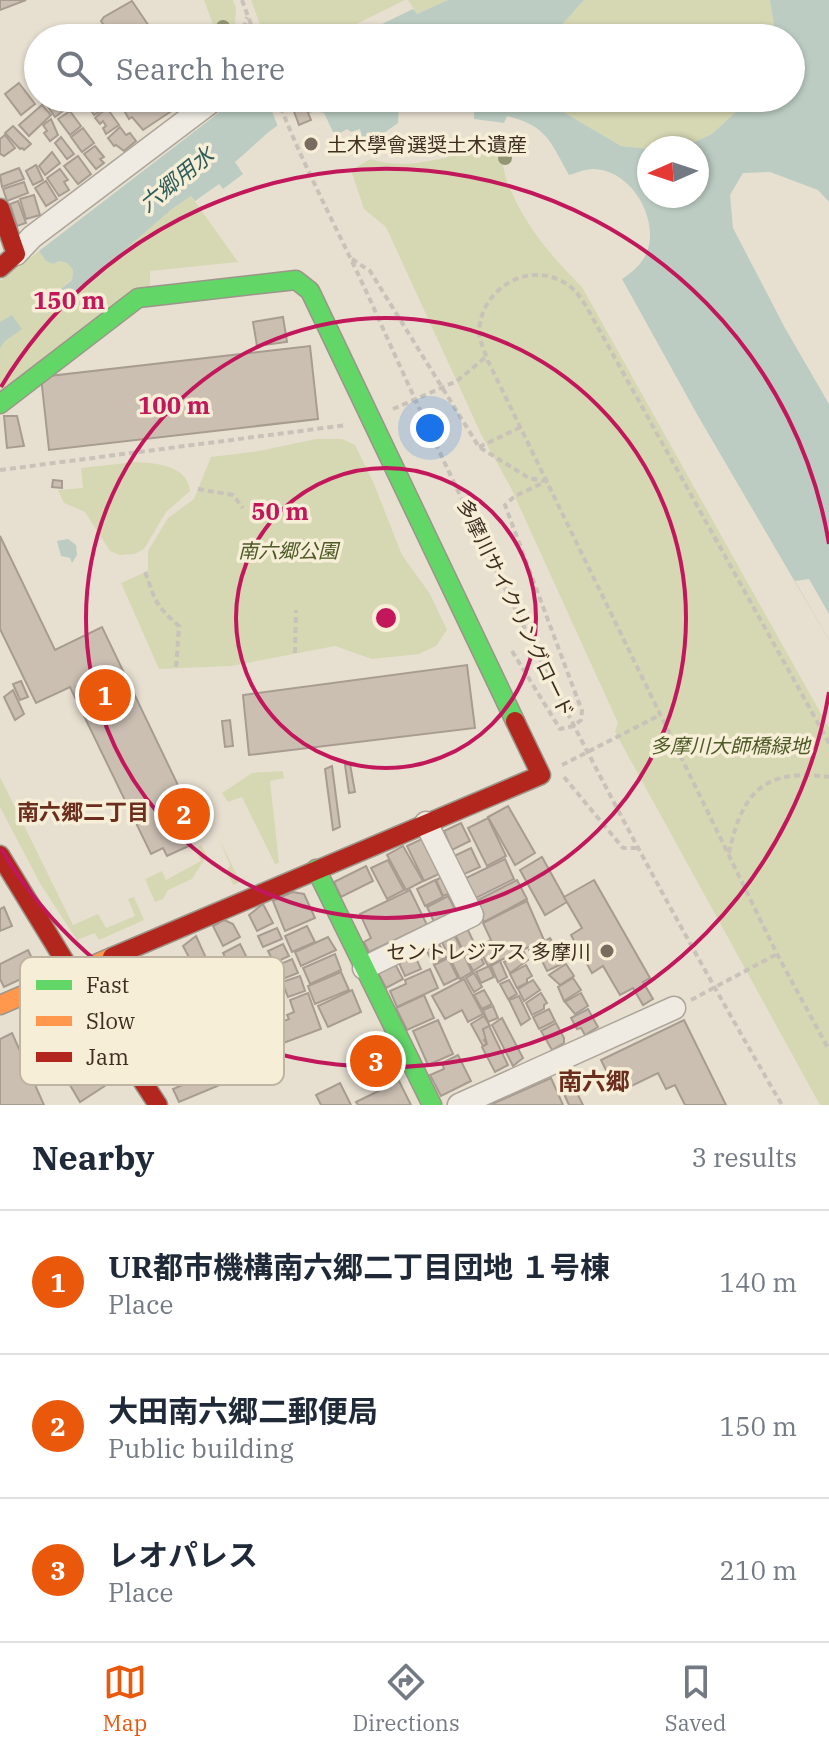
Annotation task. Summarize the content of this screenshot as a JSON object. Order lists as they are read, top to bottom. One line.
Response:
{"streets":{"path":["多摩川サイクリングロード"]},"districts":["南六郷二丁目","南六郷"],"water":["六郷用水"],"parks":["南六郷公園","多摩川大師橋緑地"],"places":["土木學會選奨土木遺産","セントレジアス 多摩川"],"legend":["Fast","Slow","Jam"],"north":"left","page":{"search":"Search here","pins":["1","2","3"],"heading":["Nearby","3 results"],"list":[{"mark":"1","name":"UR都市機構南六郷二丁目団地 １号棟","note":"Place","value":"140 m"},{"mark":"2","name":"大田南六郷二郵便局","note":"Public building","value":"150 m"},{"mark":"3","name":"レオパレス","note":"Place","value":"210 m"}],"nav":["Map","Directions","Saved"]},"rings":["150 m","100 m","50 m"]}
